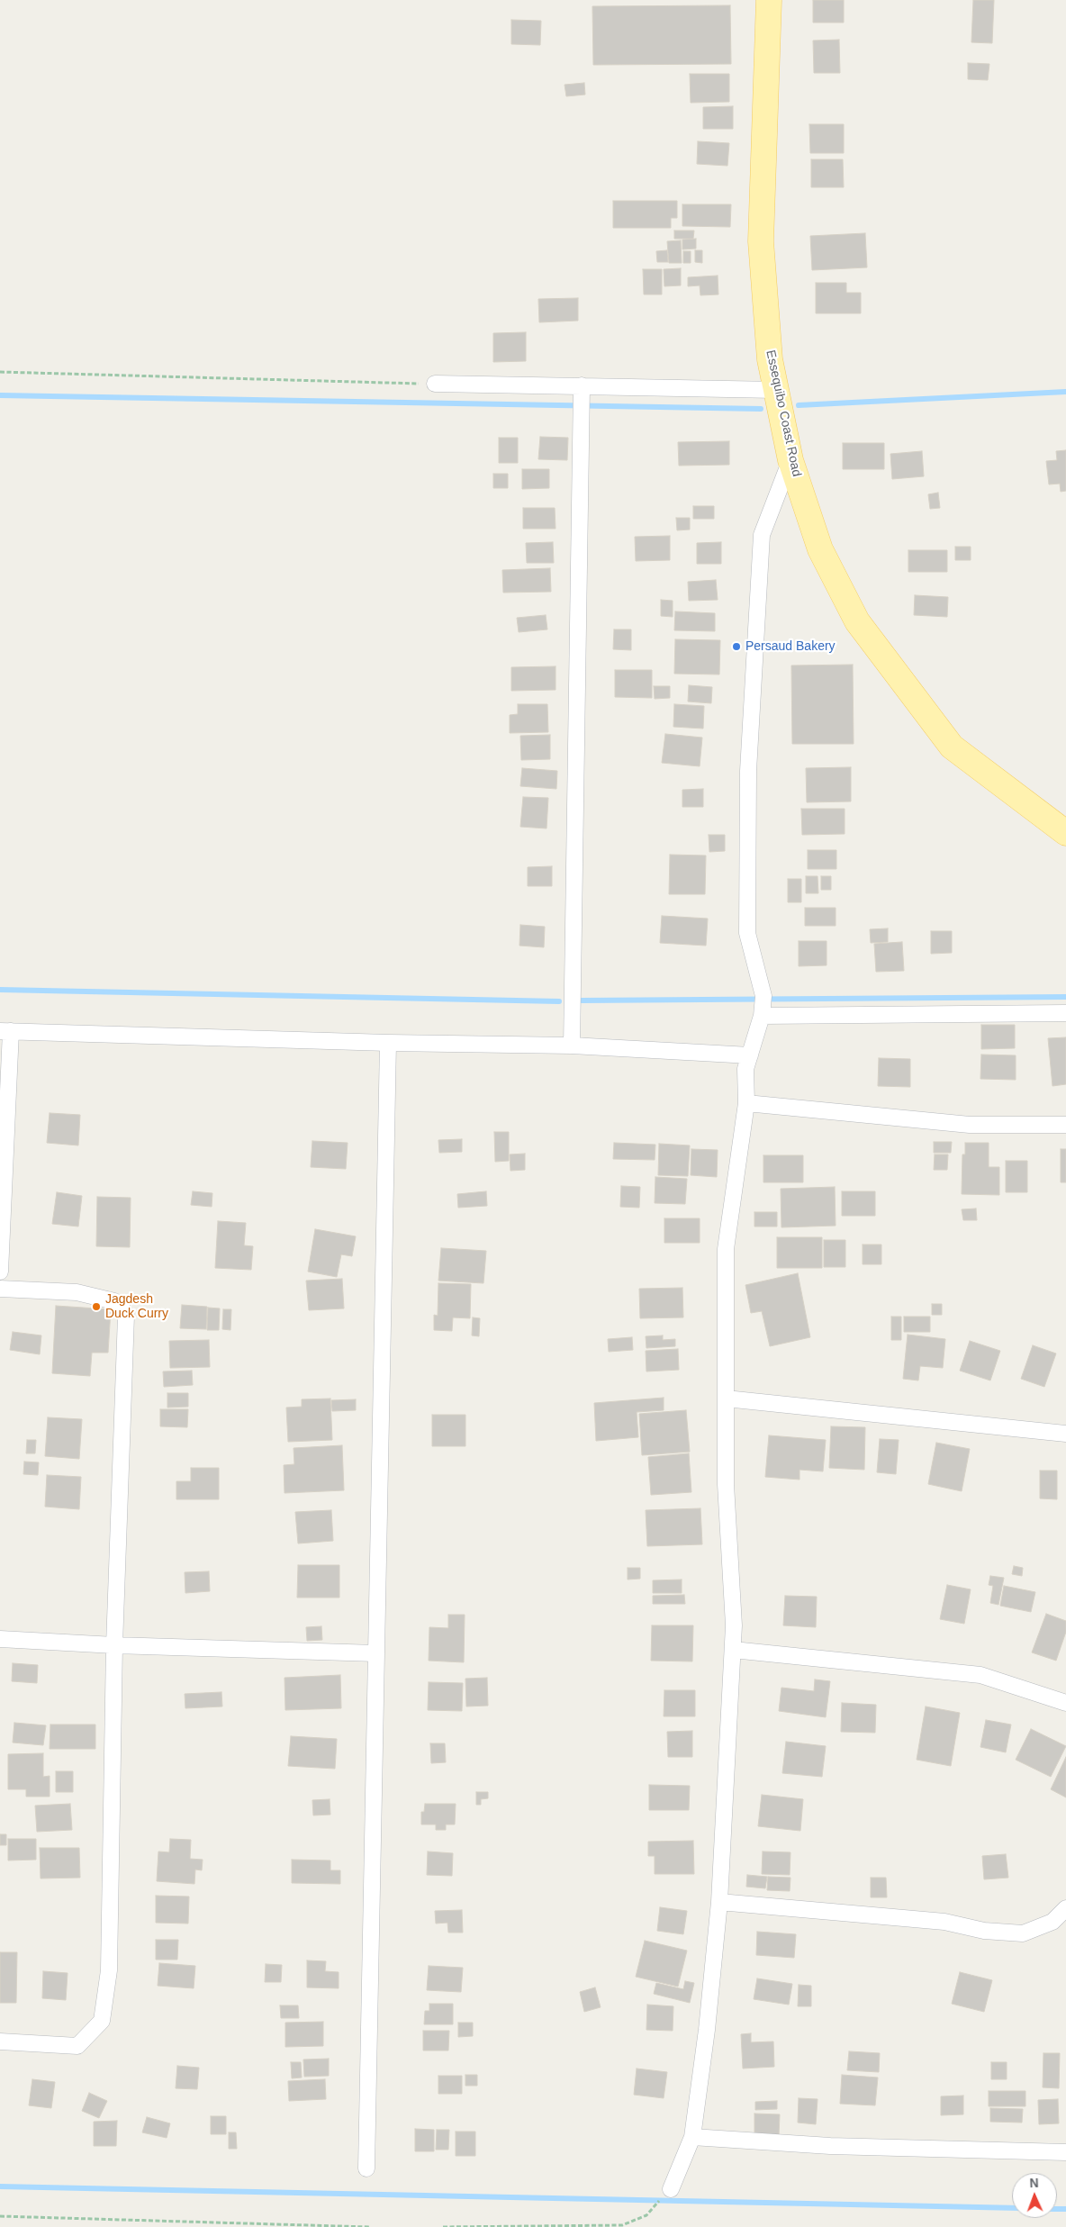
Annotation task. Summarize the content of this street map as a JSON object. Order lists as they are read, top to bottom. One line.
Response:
{"streets":{"main road":["Essequibo Coast Road"]},"places":["Persaud Bakery","Jagdesh Duck Curry"],"north":"top"}
